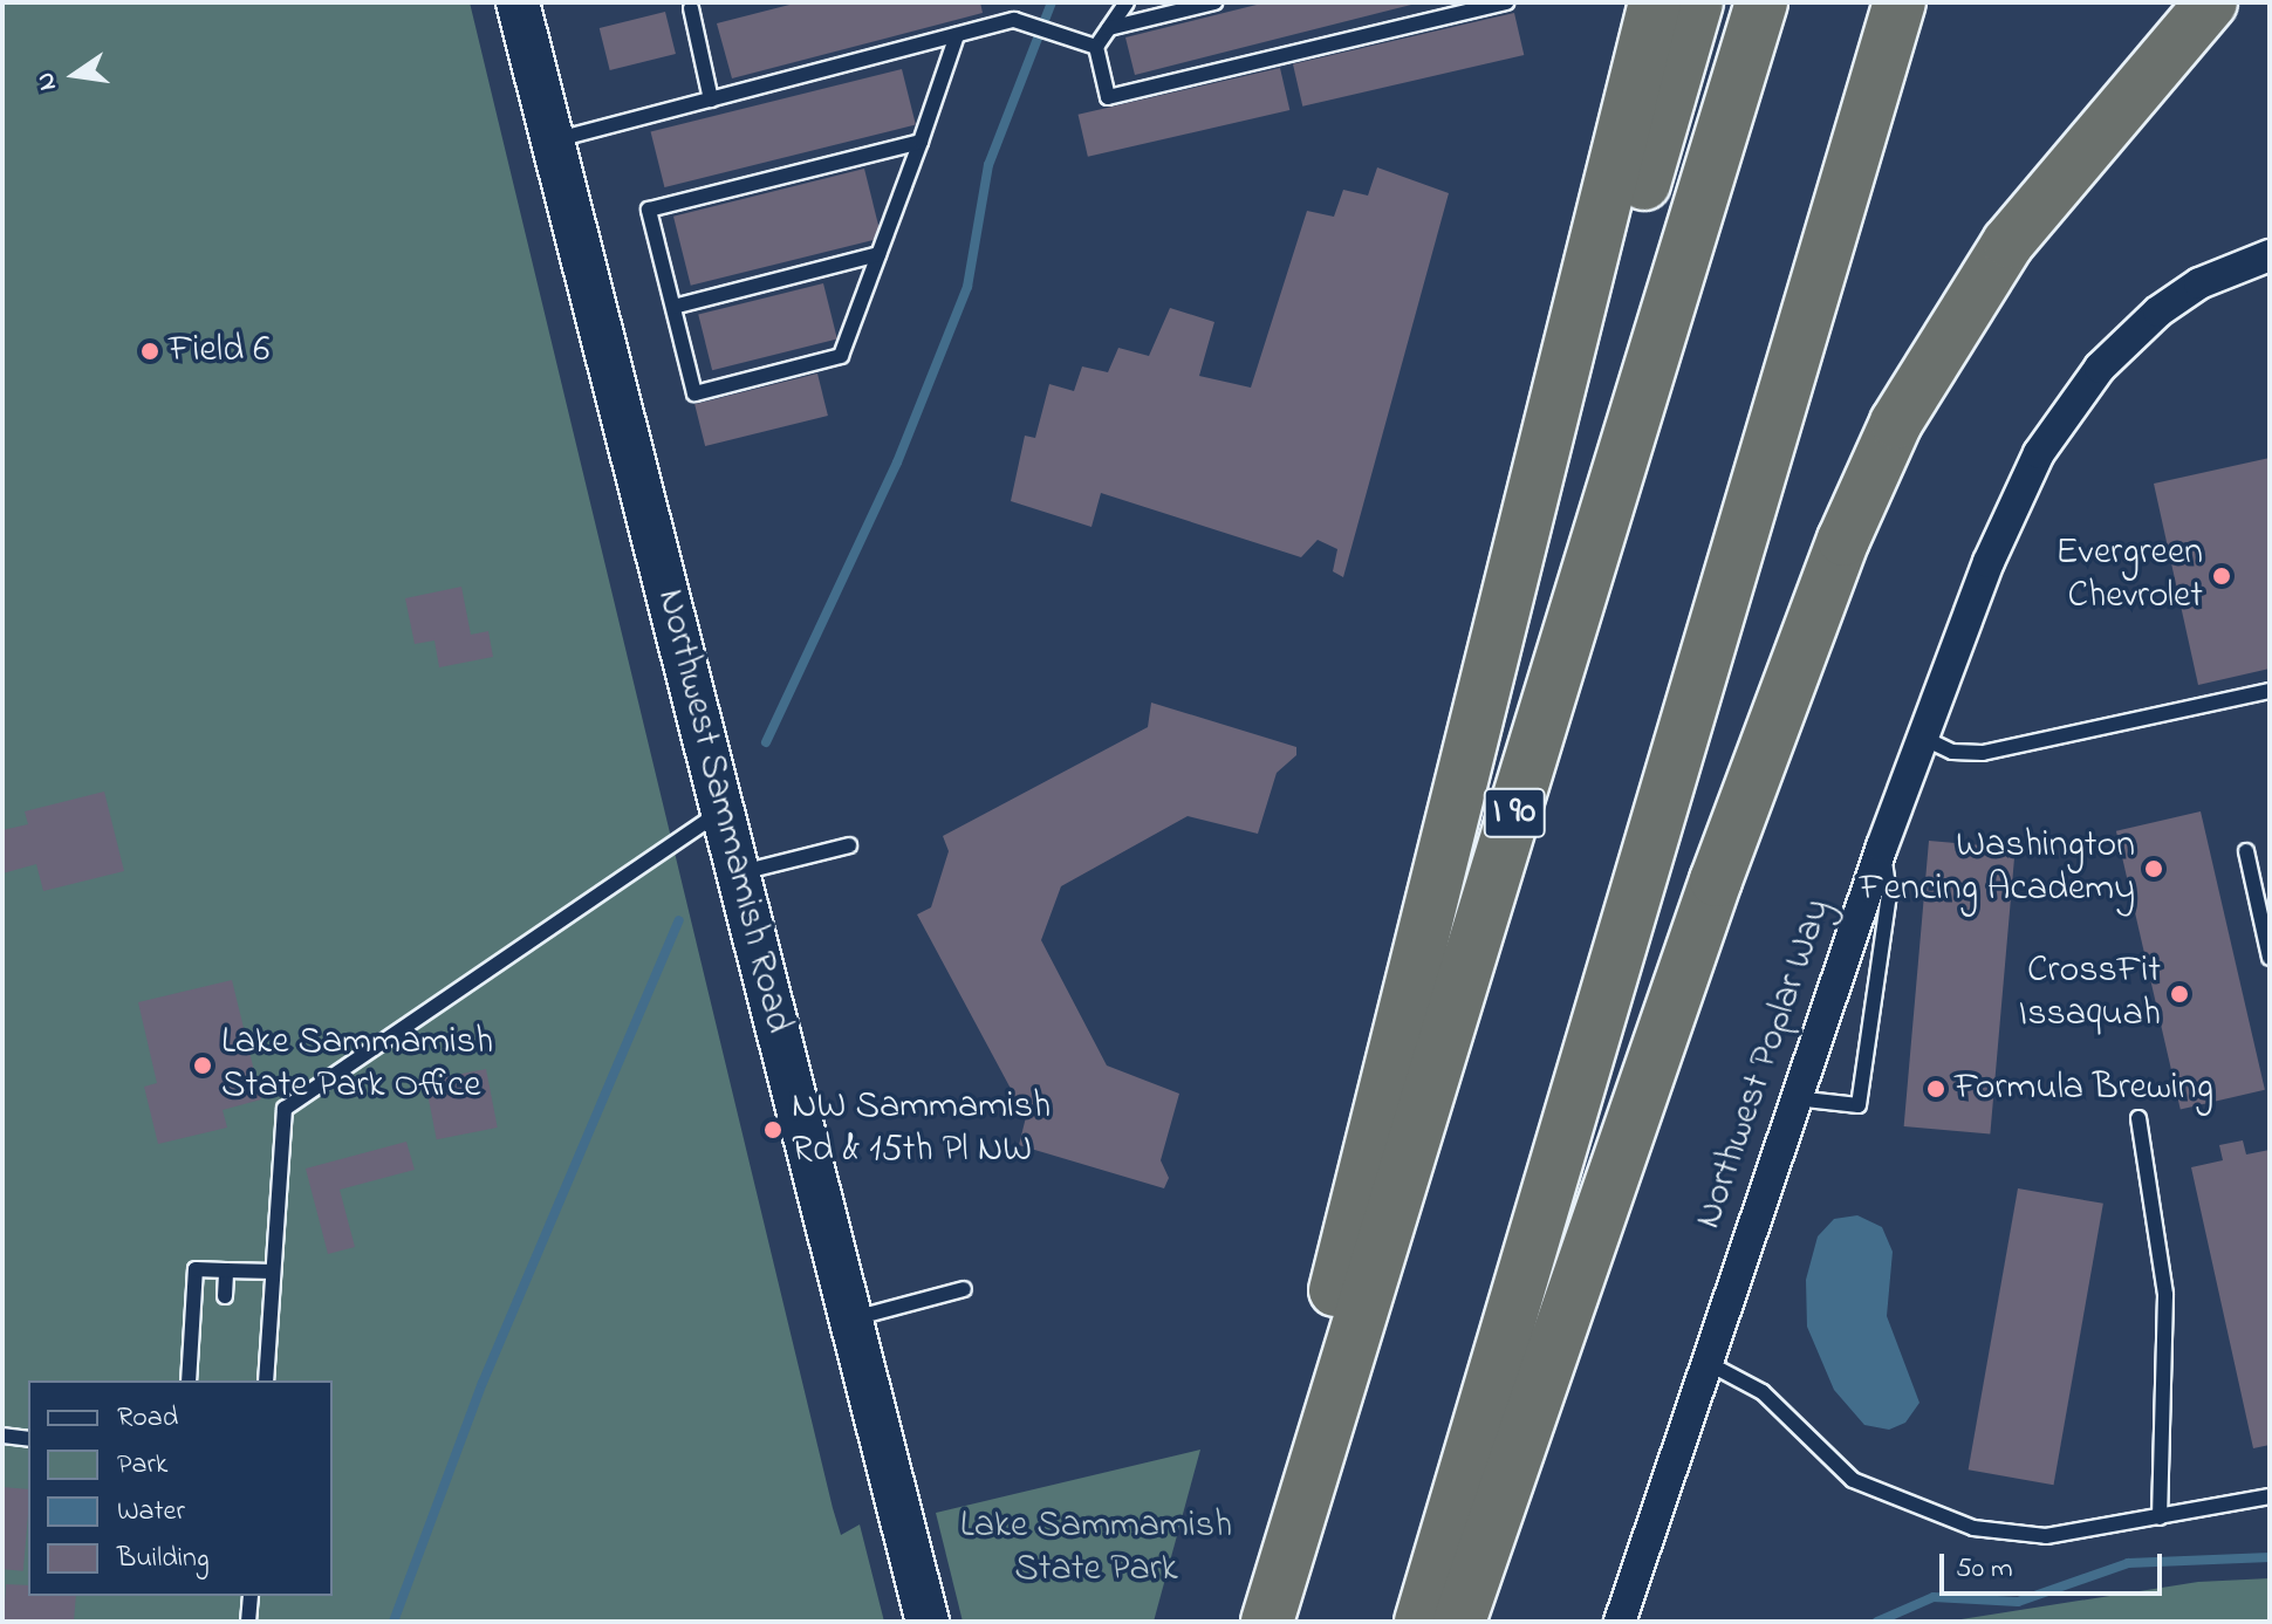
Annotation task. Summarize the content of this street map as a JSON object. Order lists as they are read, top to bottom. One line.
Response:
{"streets":{"highway":["I 90"],"street":["Northwest Sammamish Road","Northwest Poplar Way"]},"parks":["Lake Sammamish State Park"],"places":["Field 6","Evergreen Chevrolet","Washington Fencing Academy","CrossFit Issaquah","Lake Sammamish State Park Office","Formula Brewing","NW Sammamish Rd & 15th Pl NW"],"legend":["Road","Park","Water","Building"],"scale_bar":"50 m","north":"left"}
